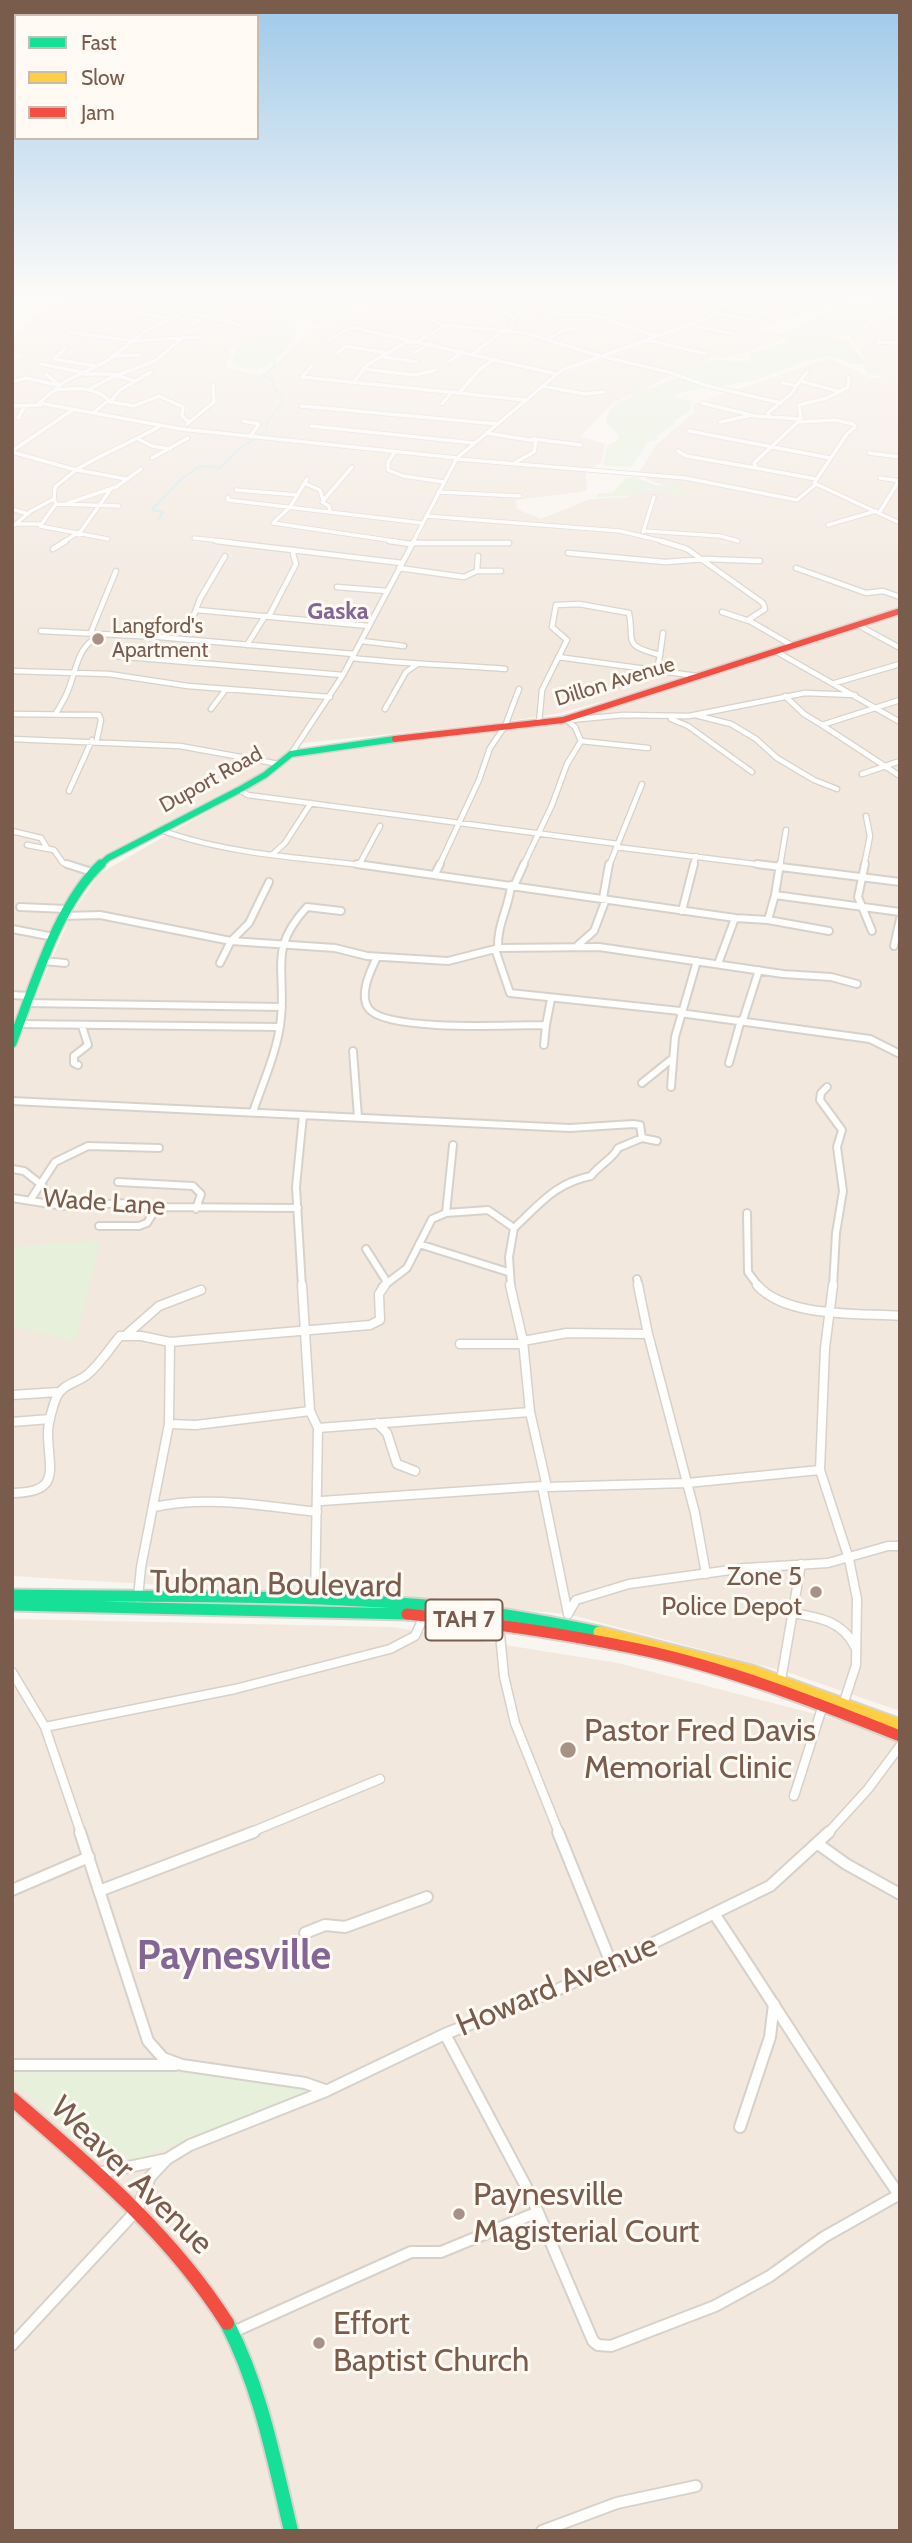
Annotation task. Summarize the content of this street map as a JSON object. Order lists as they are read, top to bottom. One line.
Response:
{"streets":{"main road":["Dillon Avenue","Duport Road","Tubman Boulevard","TAH 7","Weaver Avenue"],"street":["Wade Lane","Howard Avenue"]},"crossings":[["Dillon Avenue","Duport Road"],["Howard Avenue","Weaver Avenue"]],"districts":["Gaska","Paynesville"],"places":["Langford's Apartment","Zone 5 Police Depot","Pastor Fred Davis Memorial Clinic","Paynesville Magisterial Court","Effort Baptist Church"],"legend":["Fast","Slow","Jam"]}
